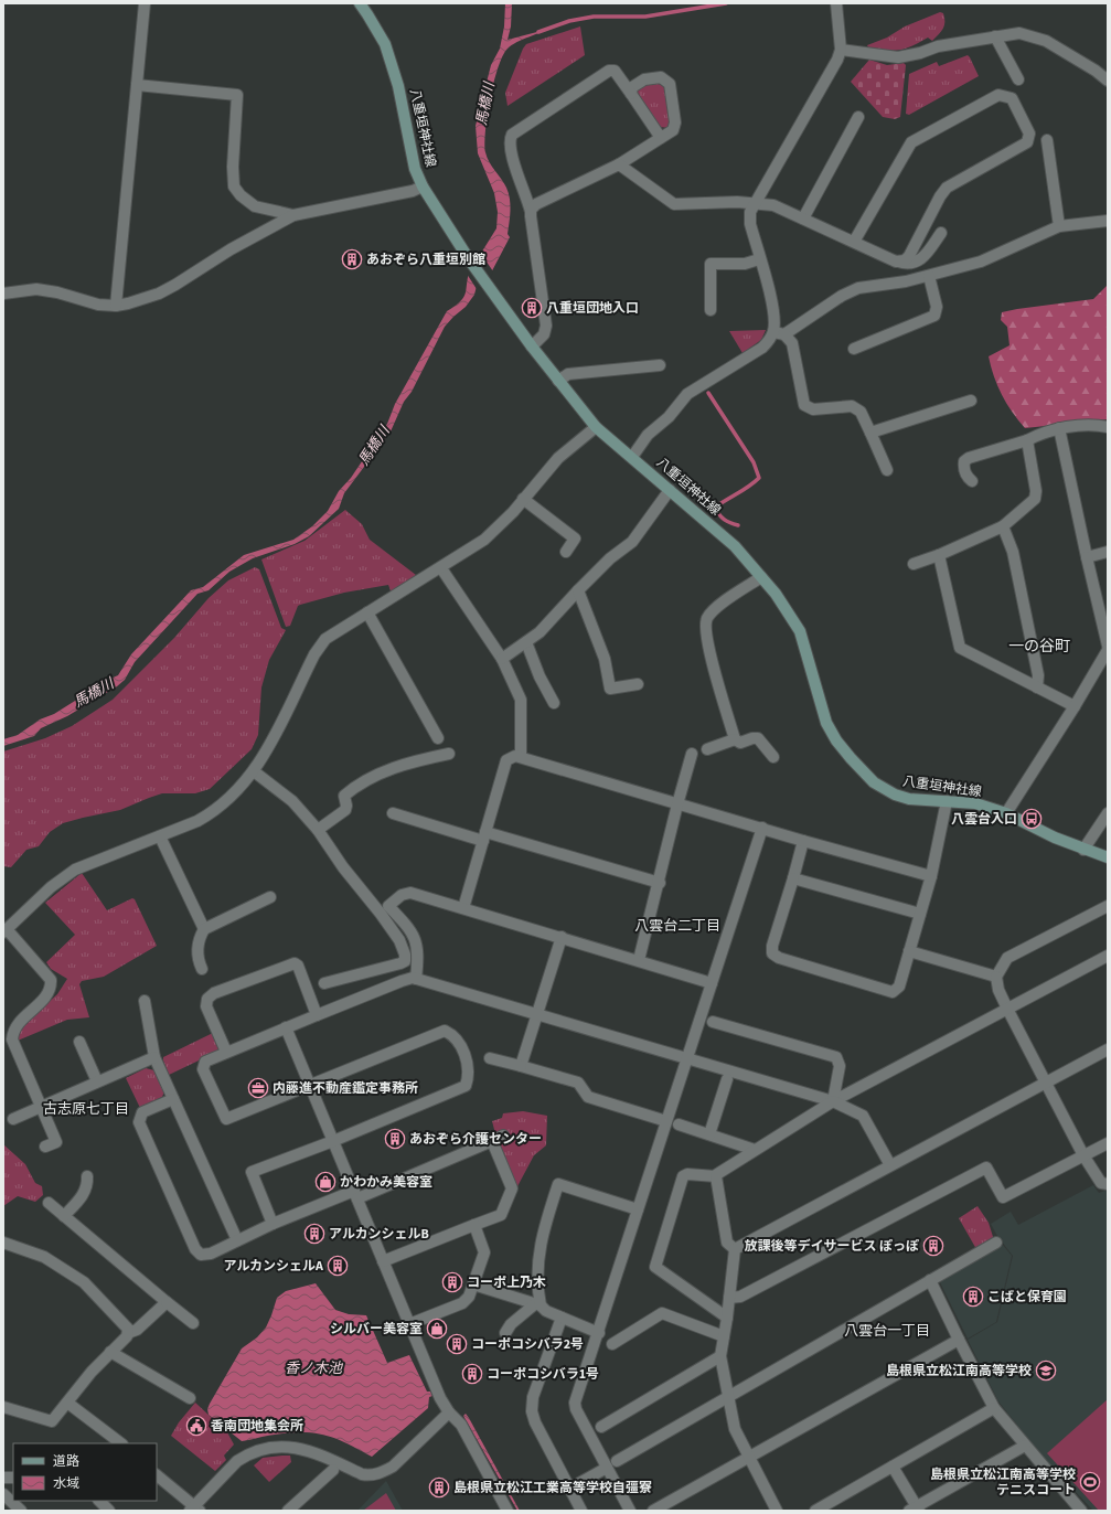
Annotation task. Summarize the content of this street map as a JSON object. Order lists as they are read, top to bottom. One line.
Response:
{"streets":{"main road":["八重垣神社線"]},"districts":["一の谷町","八雲台二丁目","古志原七丁目","八雲台一丁目"],"water":["馬橋川","香ノ木池"],"places":{"building":["あおぞら八重垣別館","八重垣団地入口","あおぞら介護センター","アルカンシェルB","放課後等デイサービス ぽっぽ","アルカンシェルA","コーポ上乃木","こばと保育園","コーポコシバラ2号","コーポコシバラ1号","島根県立松江工業高等学校自彊寮"],"bus stop":["八雲台入口"],"office":["内藤進不動産鑑定事務所"],"shop":["かわかみ美容室","シルバー美容室"],"school or university":["島根県立松江南高等学校"],"public building":["香南団地集会所"],"sports":["島根県立松江南高等学校 テニスコート"]},"legend":["道路","水域"]}
